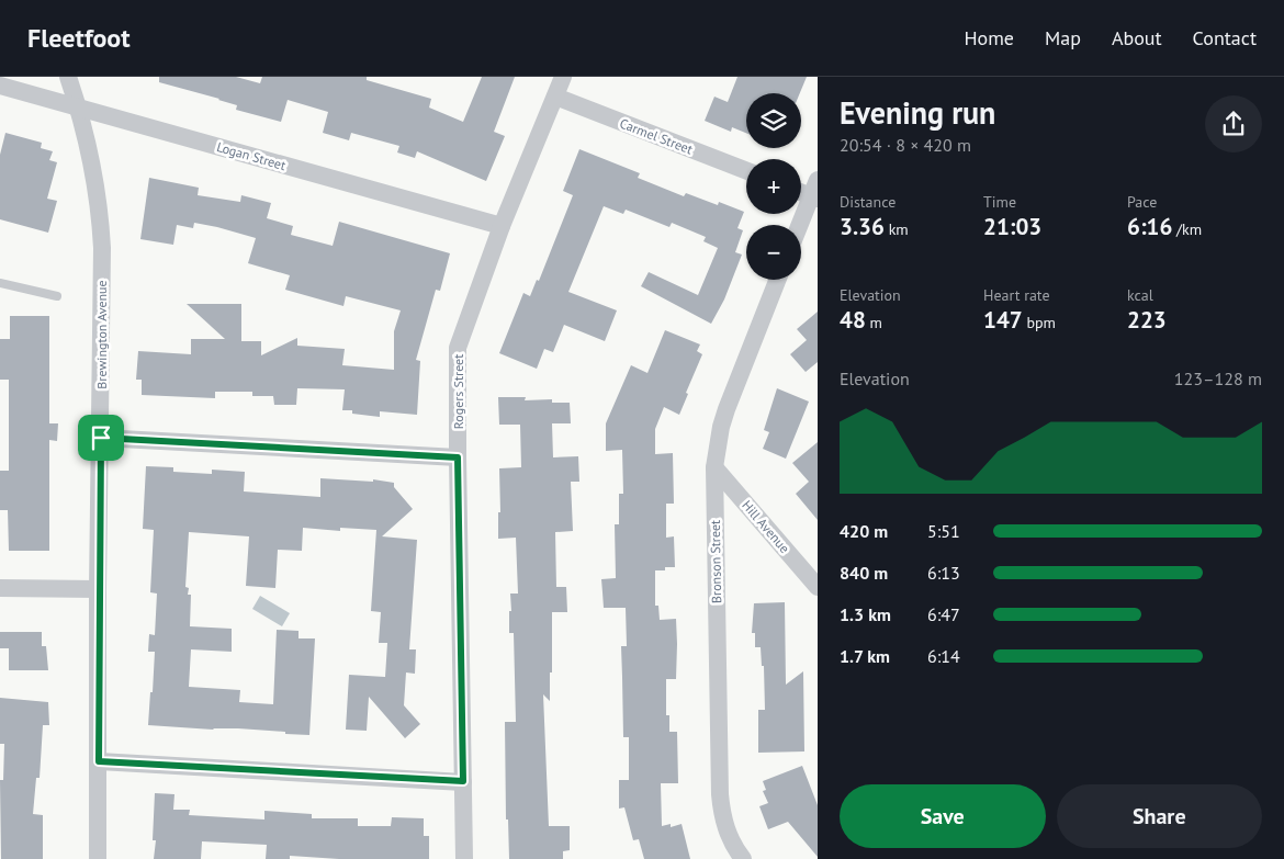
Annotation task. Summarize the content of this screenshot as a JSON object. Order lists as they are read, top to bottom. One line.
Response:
{"streets":{"street":["Carmel Street","Logan Street","Brewington Avenue","Rogers Street","Hill Avenue","Bronson Street"]},"crossings":[["Carmel Street","Rogers Street"],["Logan Street","Brewington Avenue"],["Logan Street","Rogers Street"],["Hill Avenue","Bronson Street"]],"page":{"header":"Fleetfoot","nav":["Home","Map","About","Contact"],"heading":["Evening run","20:54 · 8 × 420 m"],"map_buttons":["+","−"],"stats":[["Distance","3.36 km"],["Time","21:03"],["Pace","6:16 /km"],["Elevation","48 m"],["Heart rate","147 bpm"],["kcal","223"]],"chart":["Elevation","123–128 m"],"list":[{"name":"420 m","note":"5:51"},{"name":"840 m","note":"6:13"},{"name":"1.3 km","note":"6:47"},{"name":"1.7 km","note":"6:14"}],"buttons":["Save","Share"]}}
